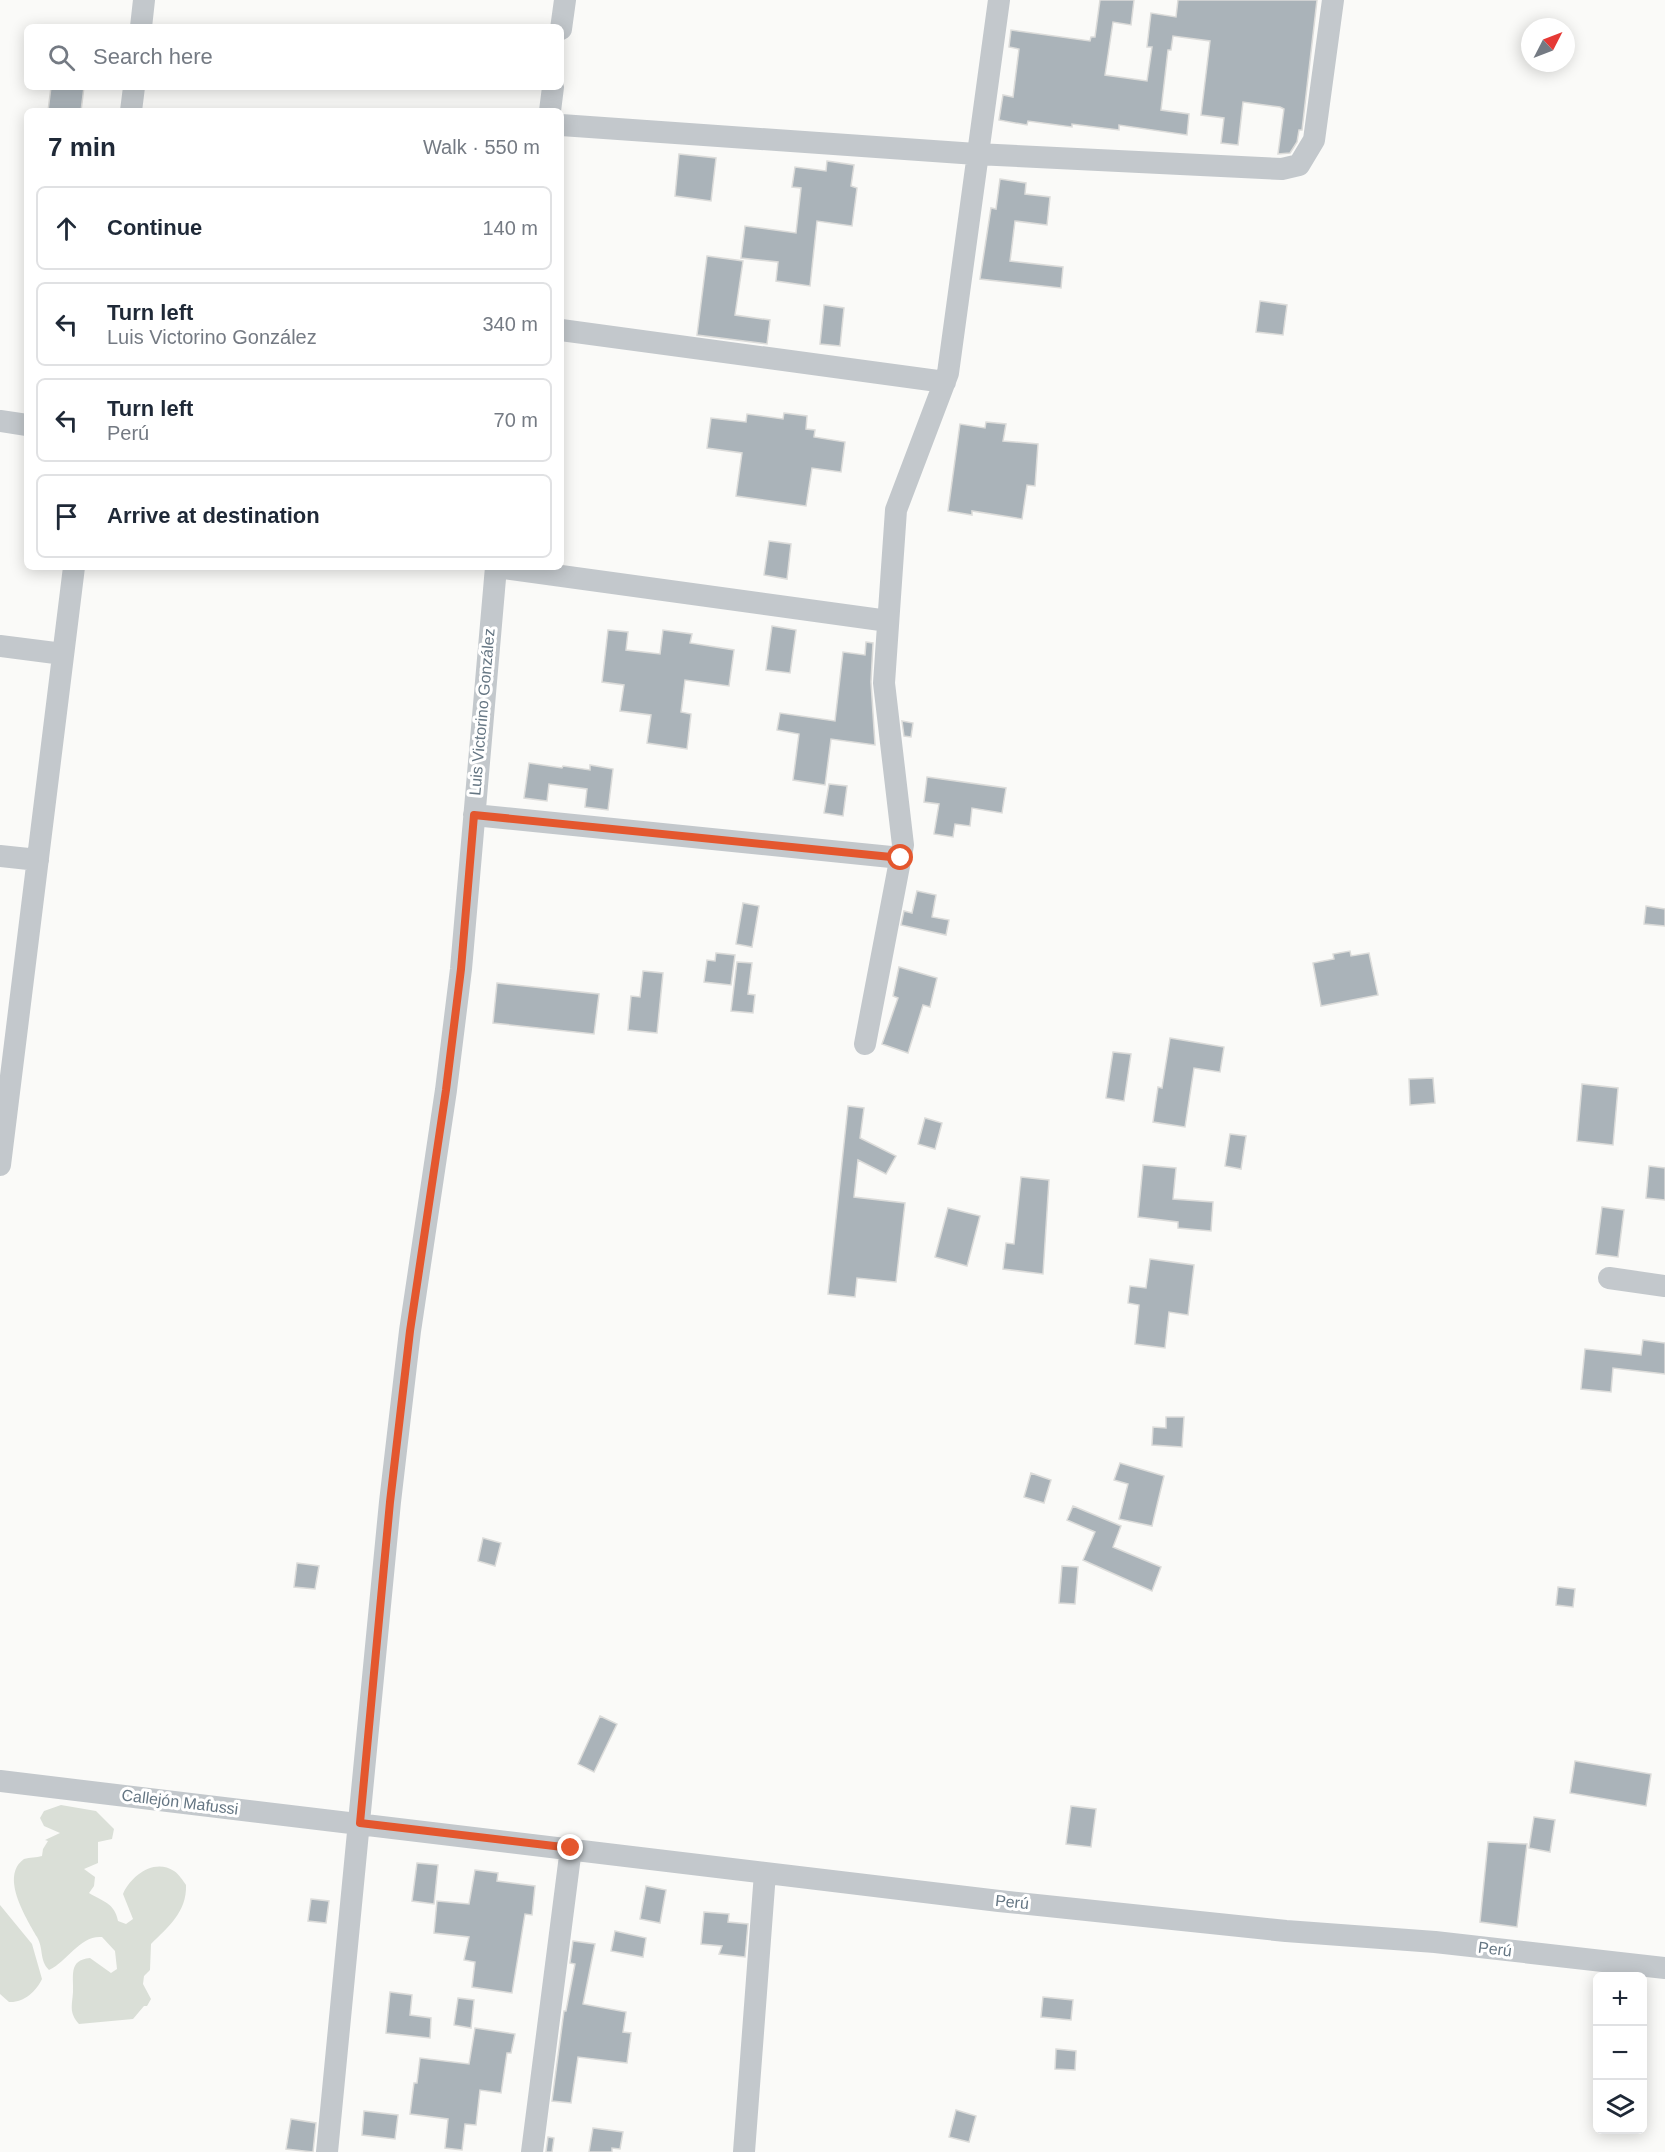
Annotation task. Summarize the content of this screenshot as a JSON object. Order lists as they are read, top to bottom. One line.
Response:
{"streets":{"street":["Luis Victorino González","Callejón Mafussi","Perú"]},"crossings":[["Luis Victorino González","Callejón Mafussi"],["Luis Victorino González","Perú"],["Callejón Mafussi","Perú"]],"north":"top right","page":{"search":"Search here","heading":["7 min","Walk · 550 m"],"list":[["Continue","140 m"],["Turn left","Luis Victorino González","340 m"],["Turn left","Perú","70 m"],"Arrive at destination"],"map_buttons":["+","−"]}}
